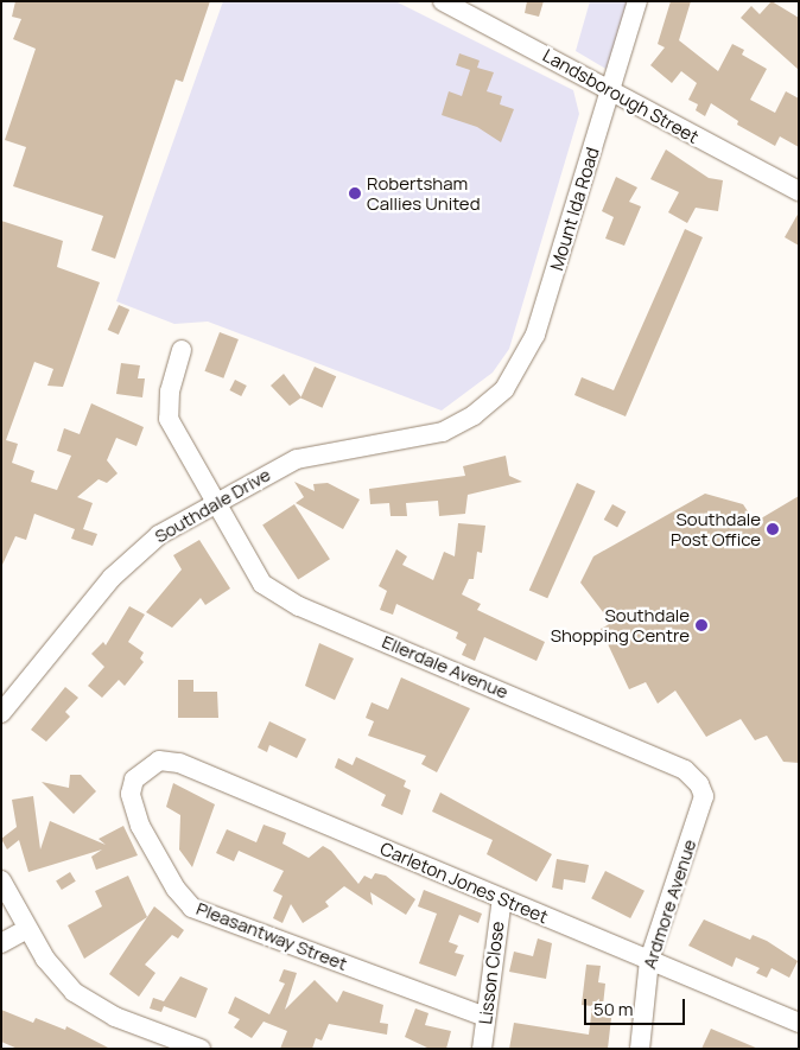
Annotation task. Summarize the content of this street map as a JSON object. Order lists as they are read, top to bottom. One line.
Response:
{"streets":{"street":["Landsborough Street","Mount Ida Road","Southdale Drive","Ellerdale Avenue","Carleton Jones Street","Ardmore Avenue","Pleasantway Street","Lisson Close"]},"crossings":[["Landsborough Street","Mount Ida Road"],["Mount Ida Road","Southdale Drive"],["Southdale Drive","Ellerdale Avenue"],["Ellerdale Avenue","Ardmore Avenue"],["Carleton Jones Street","Ardmore Avenue"],["Carleton Jones Street","Pleasantway Street"],["Carleton Jones Street","Lisson Close"],["Pleasantway Street","Lisson Close"]],"places":["Robertsham Callies United","Southdale Post Office","Southdale Shopping Centre"],"scale_bar":"50 m"}
